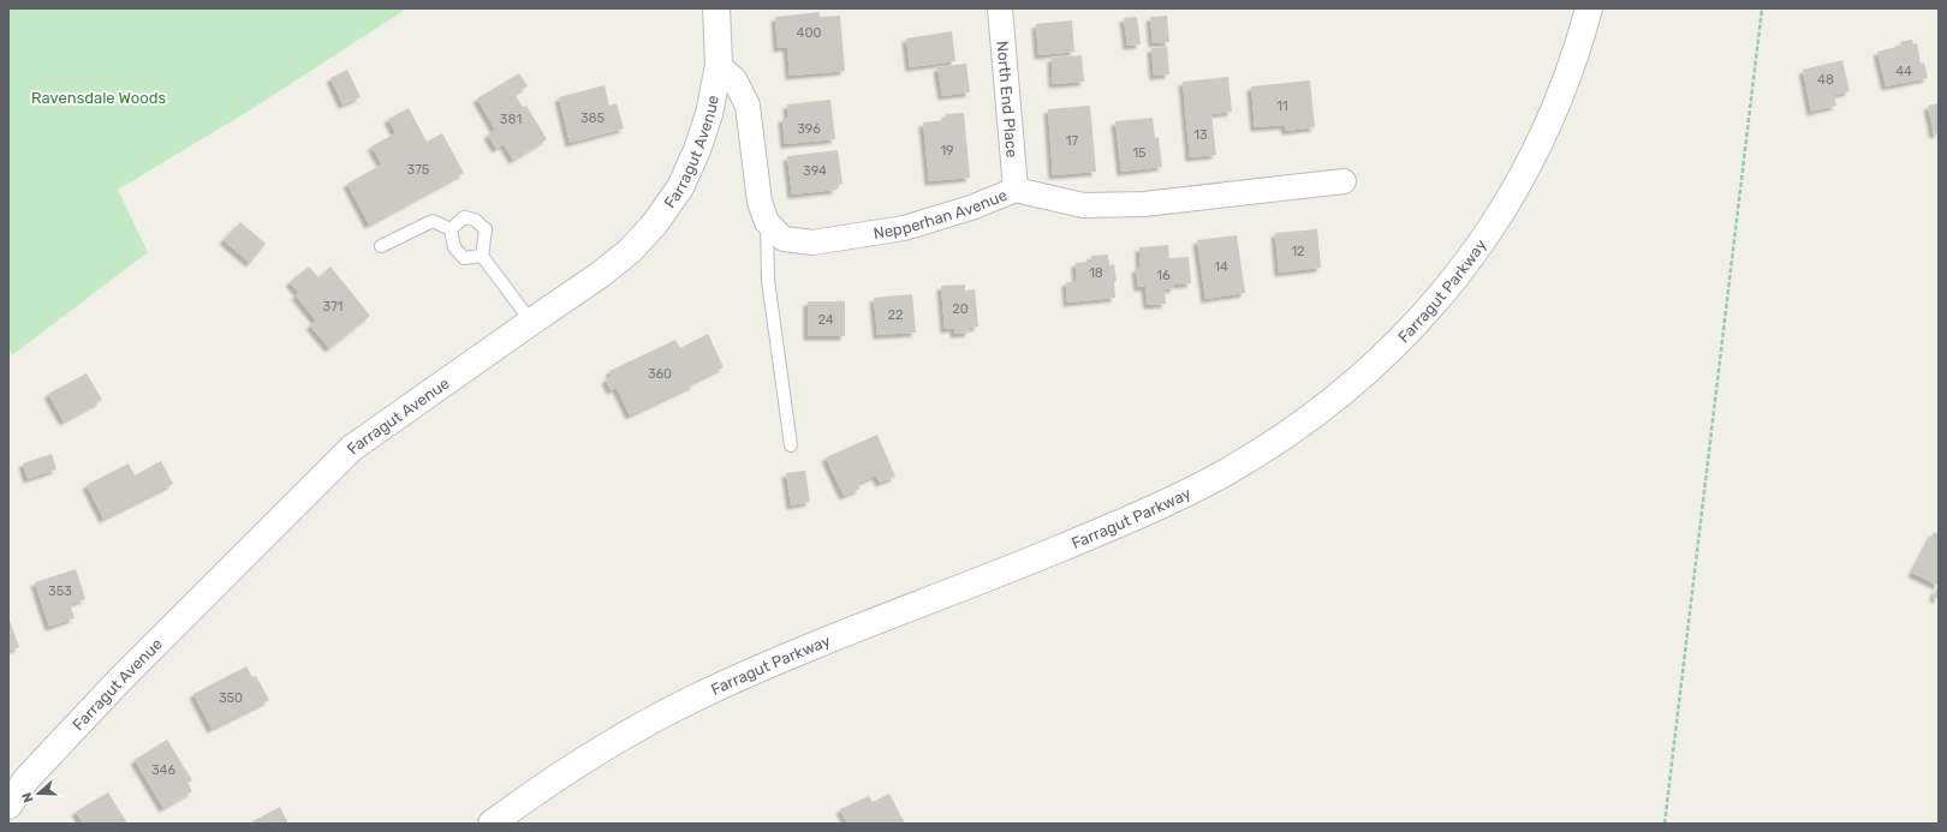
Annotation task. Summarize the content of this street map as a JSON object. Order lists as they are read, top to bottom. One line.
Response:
{"streets":{"main road":["Farragut Avenue","Farragut Parkway"],"street":["North End Place","Nepperhan Avenue"]},"crossings":[["North End Place","Nepperhan Avenue"],["Farragut Avenue","Nepperhan Avenue"]],"parks":["Ravensdale Woods"],"house_numbers":["400","44","48","11","385","381","396","13","17","19","15","375","394","12","14","18","16","371","20","22","24","360","353","350","346"],"north":"left"}
